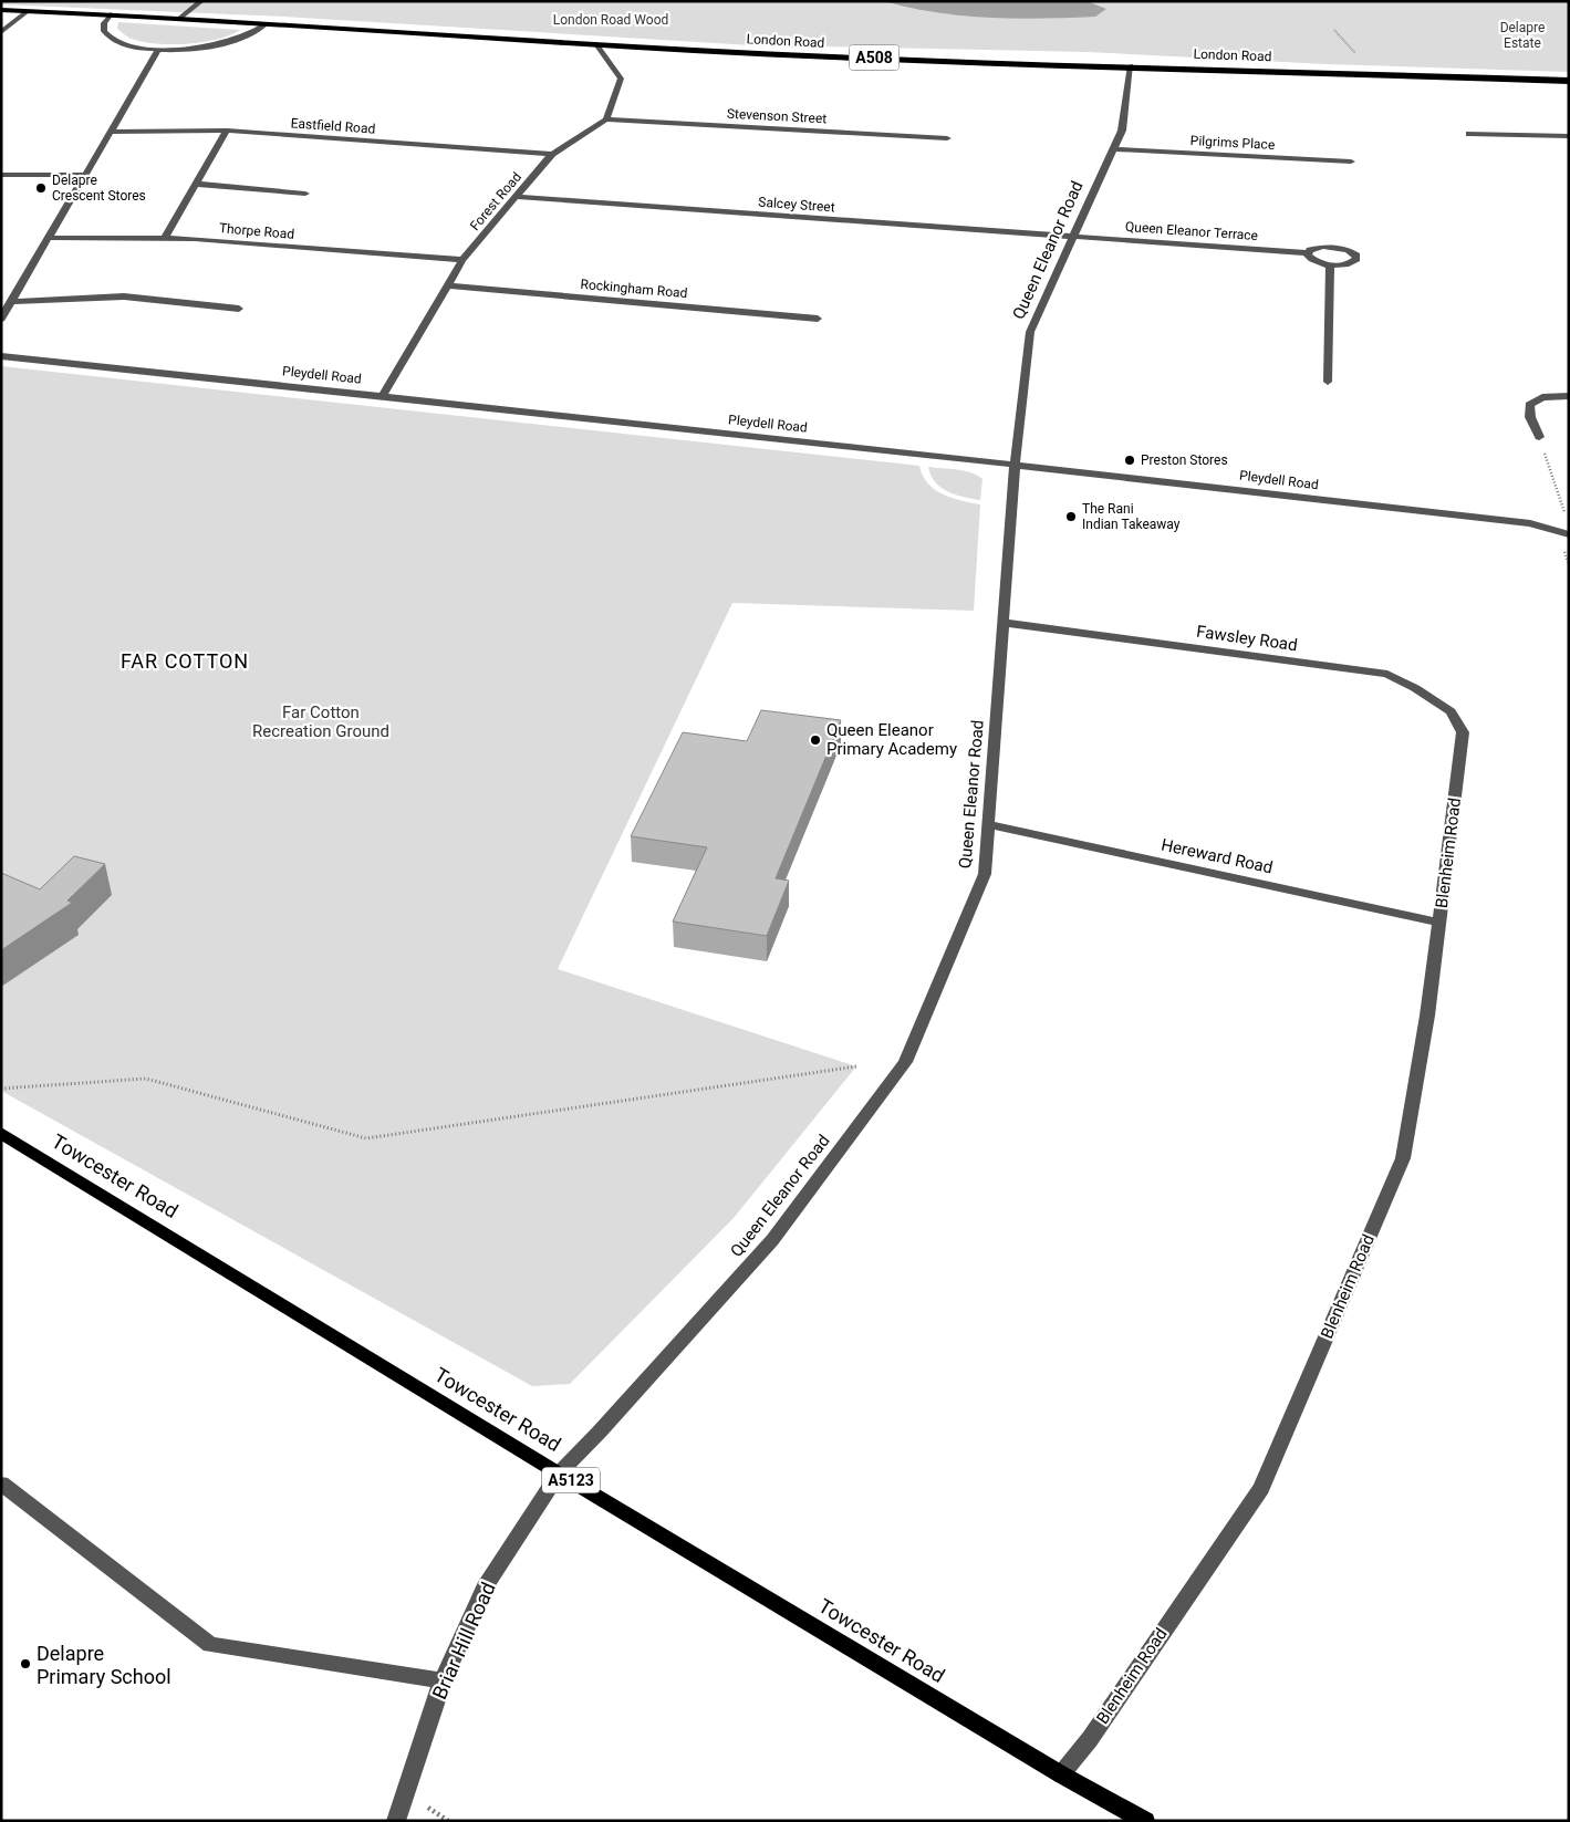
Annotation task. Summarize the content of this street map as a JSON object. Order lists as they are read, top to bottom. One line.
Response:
{"streets":{"highway":["London Road","A508"],"main road":["Towcester Road","A5123"],"street":["Stevenson Street","Eastfield Road","Pilgrims Place","Forest Road","Salcey Street","Thorpe Road","Queen Eleanor Terrace","Queen Eleanor Road","Rockingham Road","Pleydell Road","Fawsley Road","Blenheim Road","Hereward Road","Briar Hill Road"]},"crossings":[["London Road","Queen Eleanor Road"],["Stevenson Street","Forest Road"],["Eastfield Road","Forest Road"],["Pilgrims Place","Queen Eleanor Road"],["Forest Road","Salcey Street"],["Forest Road","Thorpe Road"],["Forest Road","Rockingham Road"],["Forest Road","Pleydell Road"],["Salcey Street","Queen Eleanor Terrace"],["Salcey Street","Queen Eleanor Road"],["Queen Eleanor Terrace","Queen Eleanor Road"],["Queen Eleanor Road","Pleydell Road"],["Queen Eleanor Road","Fawsley Road"],["Queen Eleanor Road","Hereward Road"],["Queen Eleanor Road","Towcester Road"],["Queen Eleanor Road","Briar Hill Road"],["Fawsley Road","Blenheim Road"],["Blenheim Road","Hereward Road"],["Blenheim Road","Towcester Road"],["Towcester Road","Briar Hill Road"]],"districts":["FAR COTTON"],"parks":["London Road Wood","Delapre Estate","Far Cotton Recreation Ground"],"places":["Delapre Crescent Stores","Preston Stores","The Rani Indian Takeaway","Queen Eleanor Primary Academy","Delapre Primary School"]}
